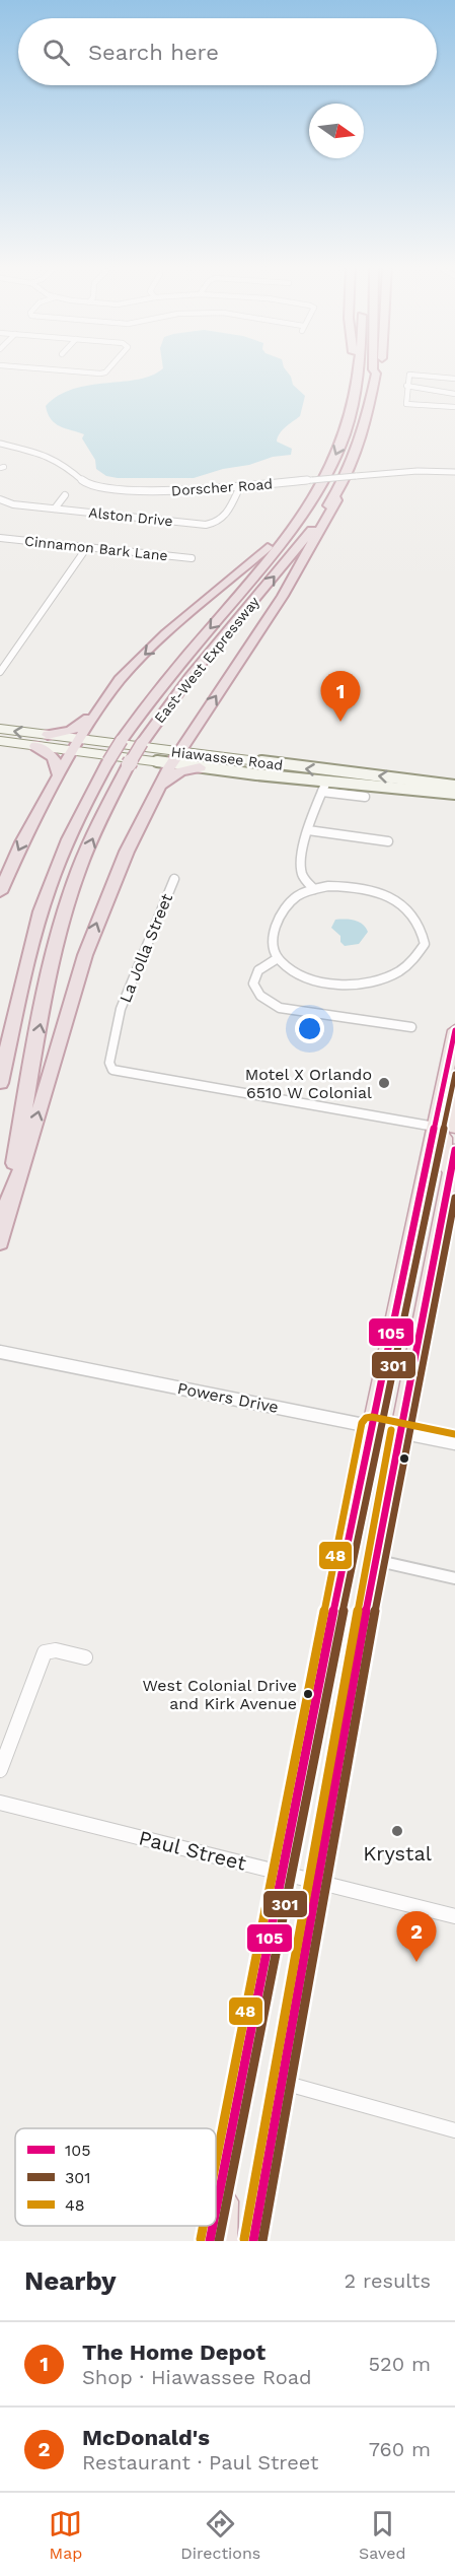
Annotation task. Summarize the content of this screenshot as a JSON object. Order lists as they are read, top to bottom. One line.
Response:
{"streets":{"highway":["East-West Expressway"],"main road":["Hiawassee Road"],"street":["Dorscher Road","Alston Drive","Cinnamon Bark Lane","La Jolla Street","Powers Drive","Paul Street"]},"crossings":[["Dorscher Road","Alston Drive"]],"places":["Motel X Orlando 6510 W Colonial","West Colonial Drive and Kirk Avenue","Krystal"],"lines":["transit line 105","transit line 301","transit line 48"],"legend":["105","301","48"],"north":"right","page":{"search":"Search here","pins":["1","2"],"heading":["Nearby","2 results"],"list":[{"mark":"1","name":"The Home Depot","note":"Shop · Hiawassee Road","value":"520 m"},{"mark":"2","name":"McDonald's","note":"Restaurant · Paul Street","value":"760 m"}],"nav":["Map","Directions","Saved"]}}
